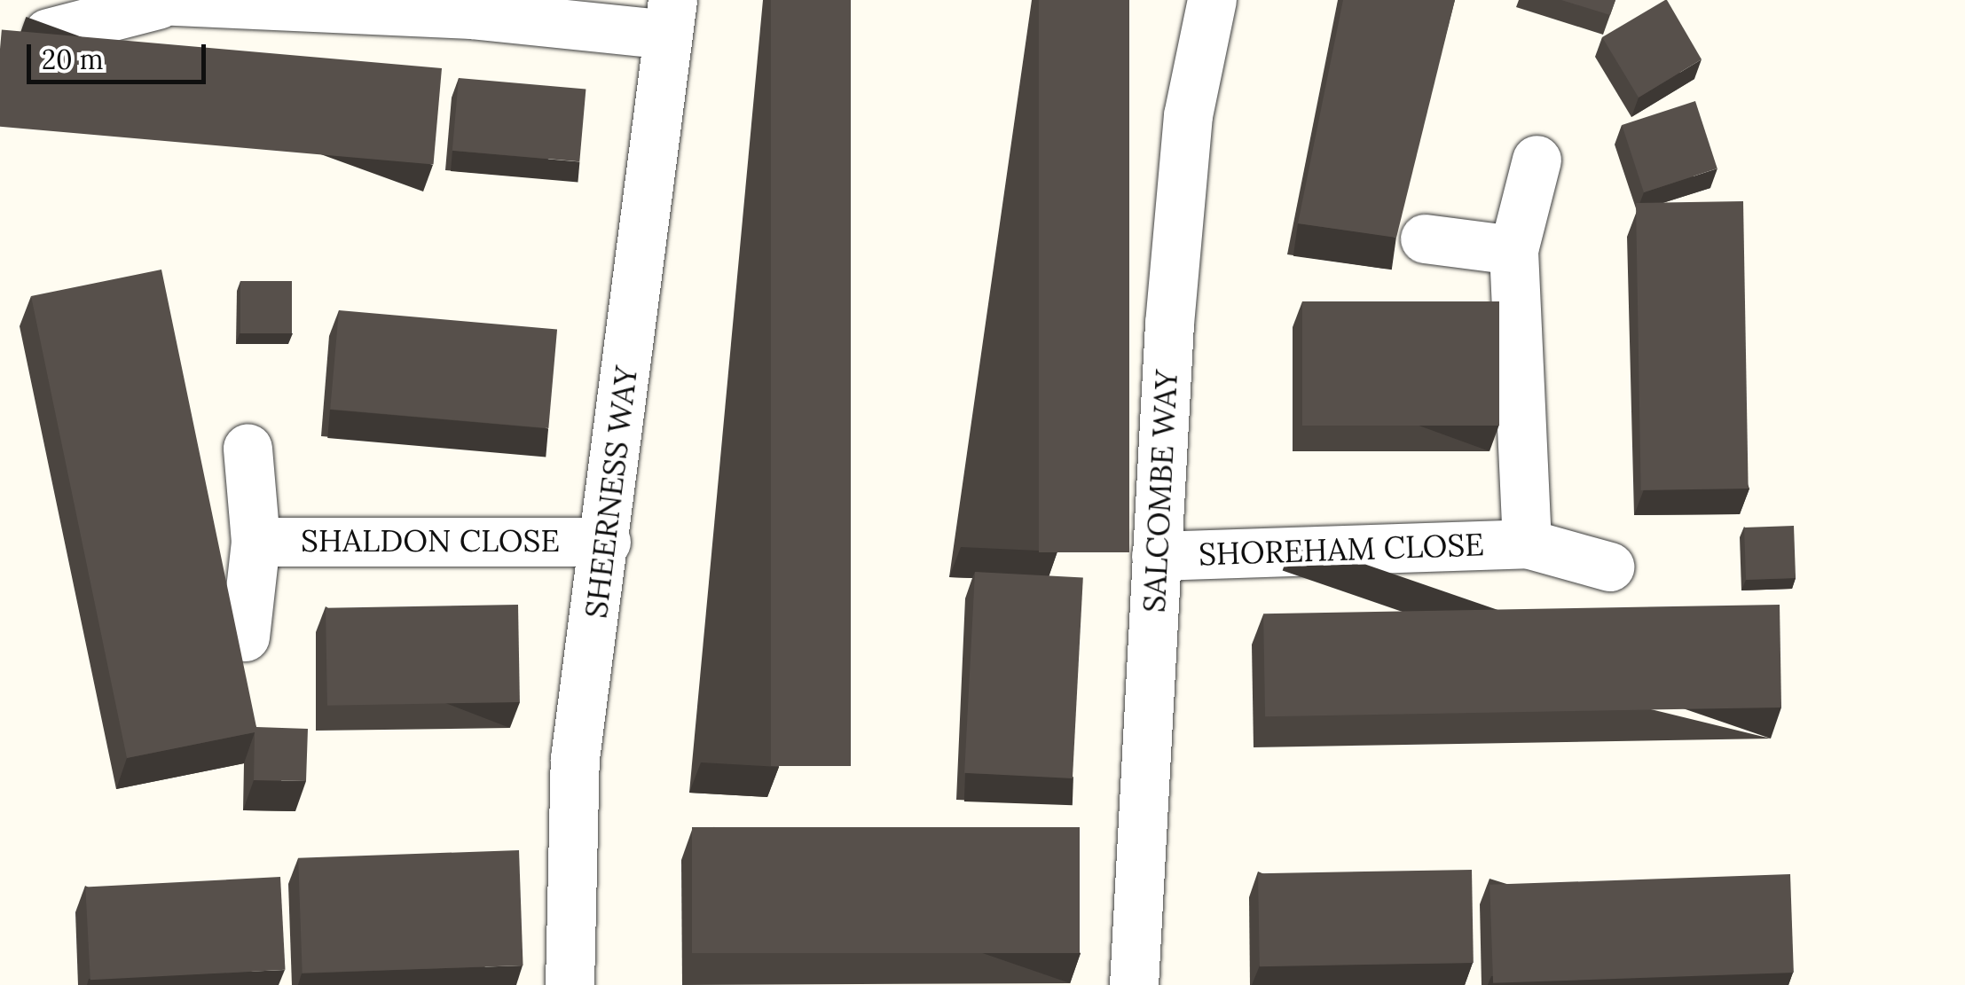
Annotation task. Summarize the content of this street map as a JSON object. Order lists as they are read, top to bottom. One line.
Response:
{"streets":{"street":["SALCOMBE WAY","SHEERNESS WAY","SHALDON CLOSE","SHOREHAM CLOSE"]},"crossings":[["SALCOMBE WAY","SHOREHAM CLOSE"],["SHEERNESS WAY","SHALDON CLOSE"]],"scale_bar":"20 m"}
